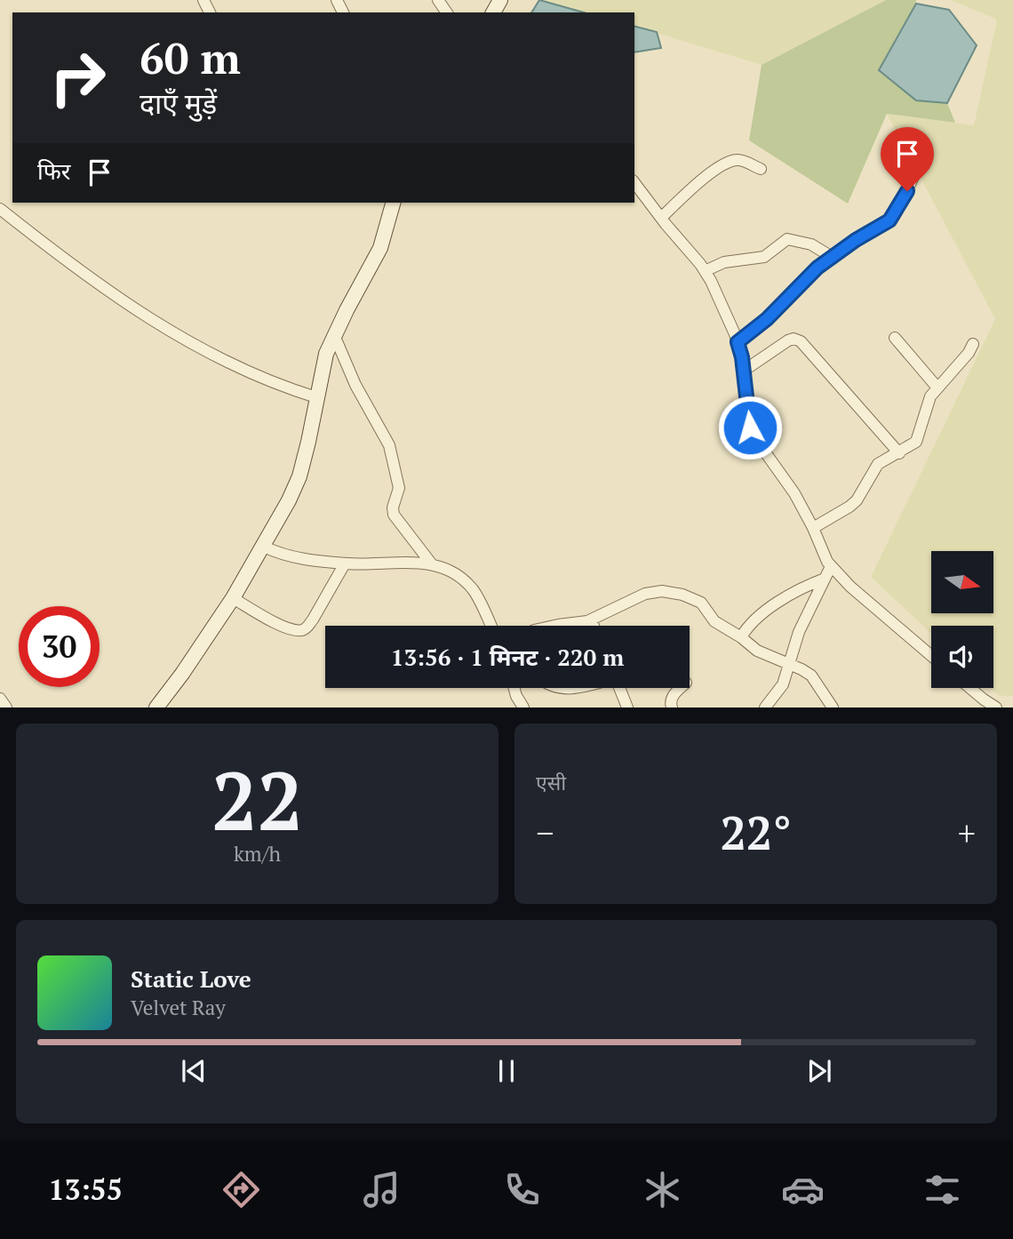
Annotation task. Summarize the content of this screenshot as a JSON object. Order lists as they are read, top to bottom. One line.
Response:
{"north":"right","page":{"turn":["60 m","दाएँ मुड़ें"],"then":"फिर","limit":"30","trip":"13:56 · 1 मिनट · 220 m","tile":[["22","km/h"],"एसी"],"heat":["−","22°","+"],"song":["Static Love","Velvet Ray"],"tabs":"13:55"}}
